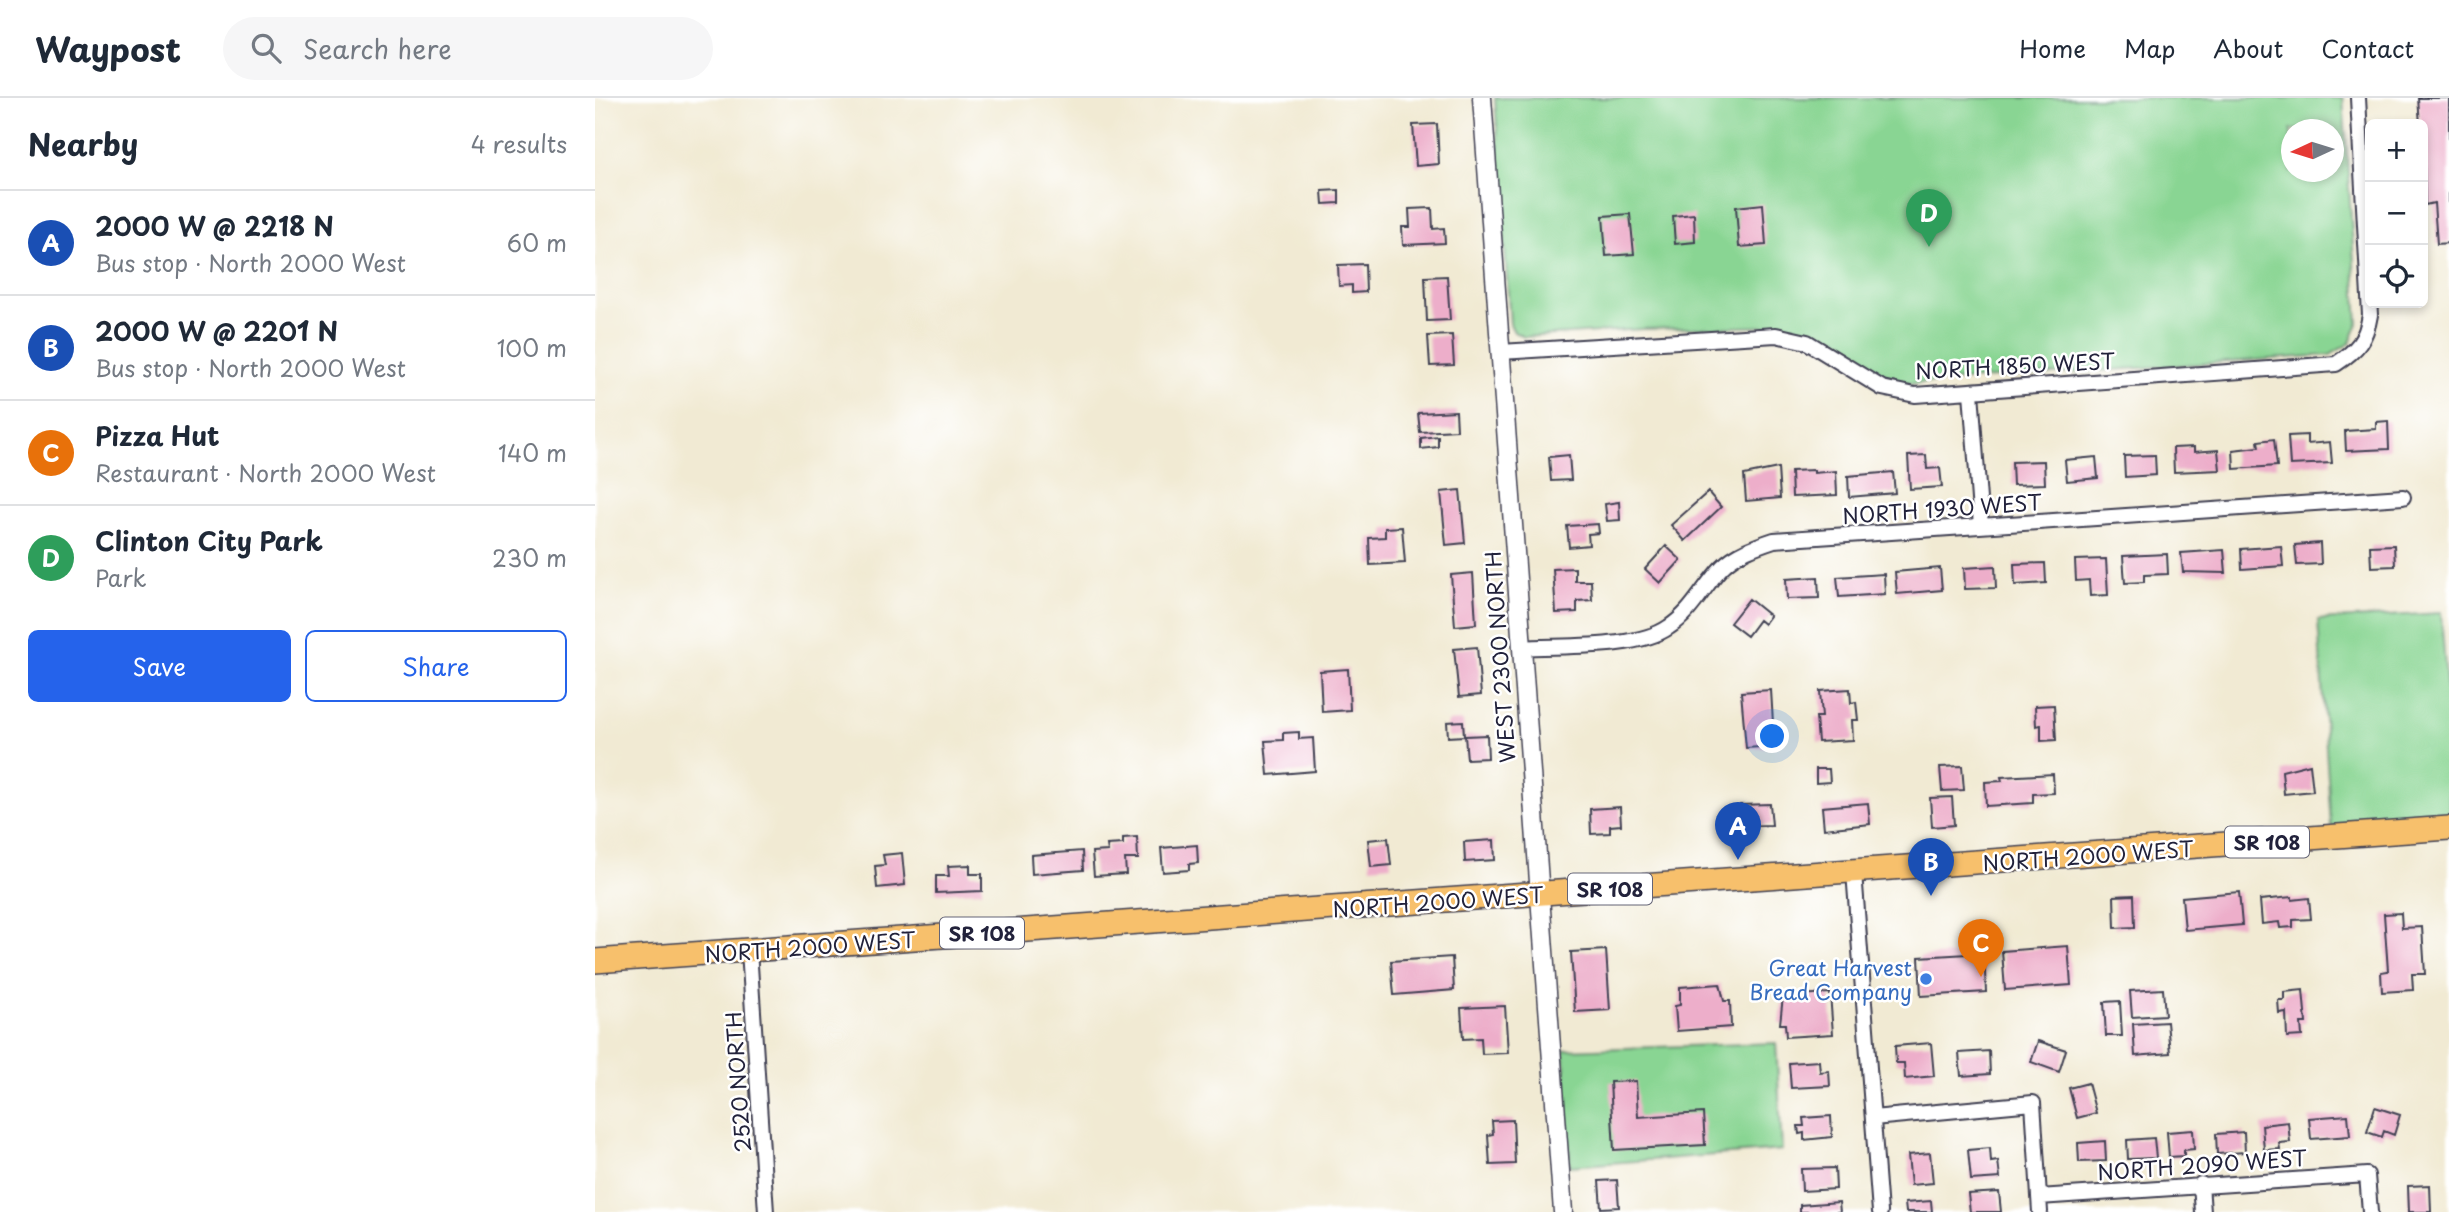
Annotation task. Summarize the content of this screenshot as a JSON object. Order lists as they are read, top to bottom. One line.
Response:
{"streets":{"main road":["SR 108","NORTH 2000 WEST"],"street":["NORTH 1850 WEST","NORTH 1930 WEST","WEST 2300 NORTH","2520 NORTH","NORTH 2090 WEST"]},"crossings":[["NORTH 1850 WEST","WEST 2300 NORTH"],["NORTH 1930 WEST","WEST 2300 NORTH"],["WEST 2300 NORTH","NORTH 2000 WEST"],["NORTH 2000 WEST","2520 NORTH"]],"places":["Great Harvest Bread Company"],"north":"left","page":{"header":"Waypost","search":"Search here","nav":["Home","Map","About","Contact"],"heading":["Nearby","4 results"],"map_buttons":["+","−"],"list":[{"mark":"A","name":"2000 W @ 2218 N","note":"Bus stop · North 2000 West","value":"60 m"},{"mark":"B","name":"2000 W @ 2201 N","note":"Bus stop · North 2000 West","value":"100 m"},{"mark":"C","name":"Pizza Hut","note":"Restaurant · North 2000 West","value":"140 m"},{"mark":"D","name":"Clinton City Park","note":"Park","value":"230 m"}],"pins":["D","A","B","C"],"buttons":["Save","Share"]}}
